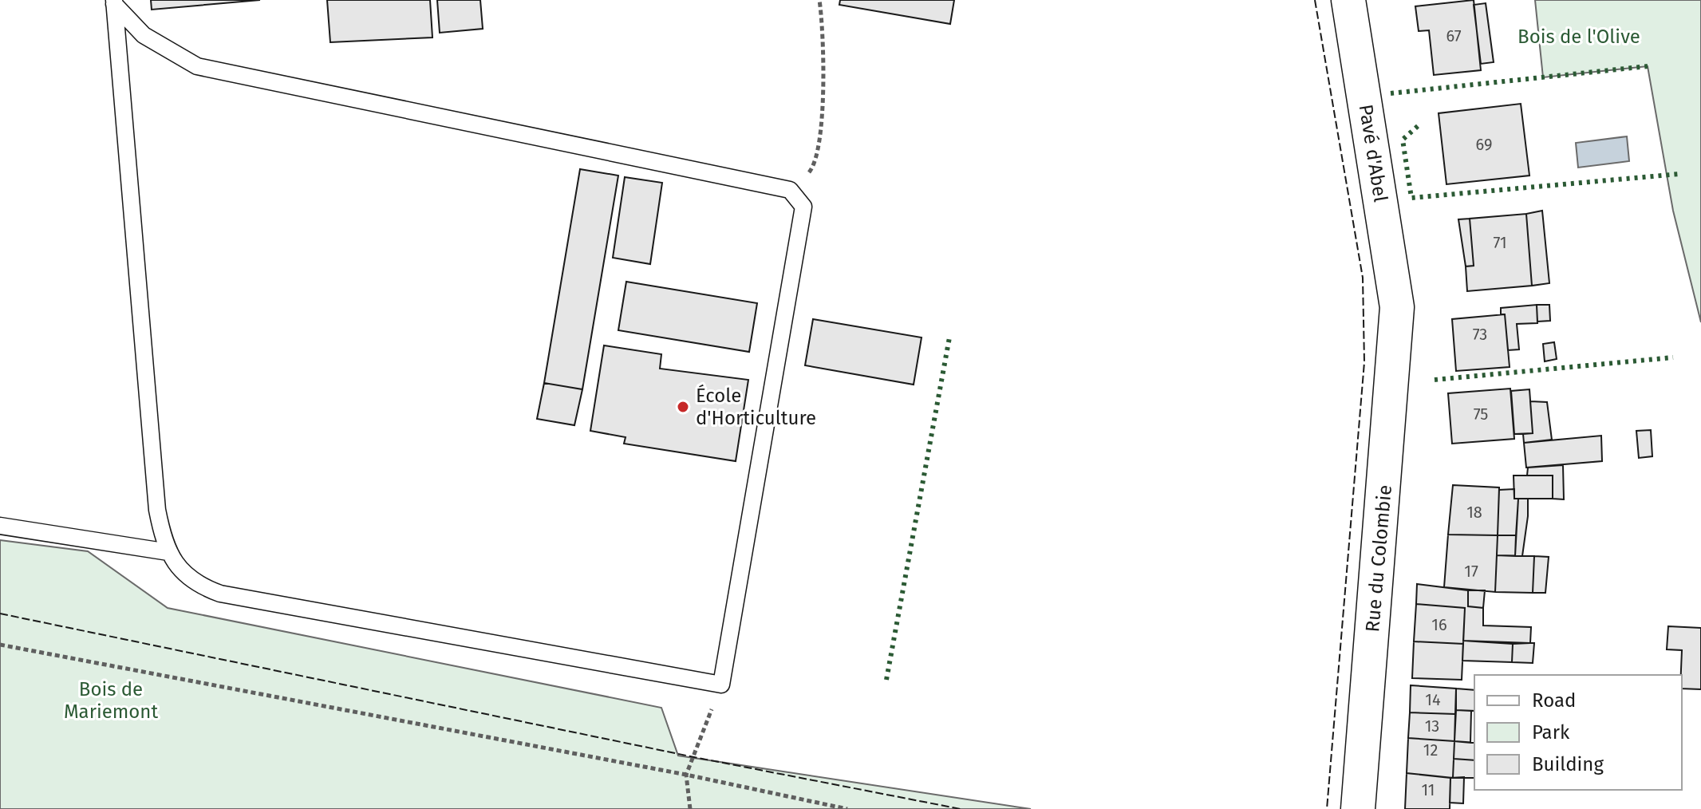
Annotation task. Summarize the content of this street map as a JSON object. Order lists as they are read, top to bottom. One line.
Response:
{"streets":{"street":["Pavé d'Abel","Rue du Colombie"]},"crossings":[["Pavé d'Abel","Rue du Colombie"]],"parks":["Bois de l'Olive","Bois de Mariemont"],"places":["École d'Horticulture"],"house_numbers":["67","69","71","73","75","18","17","16","14","13","12","11"],"legend":["Road","Park","Building"]}
